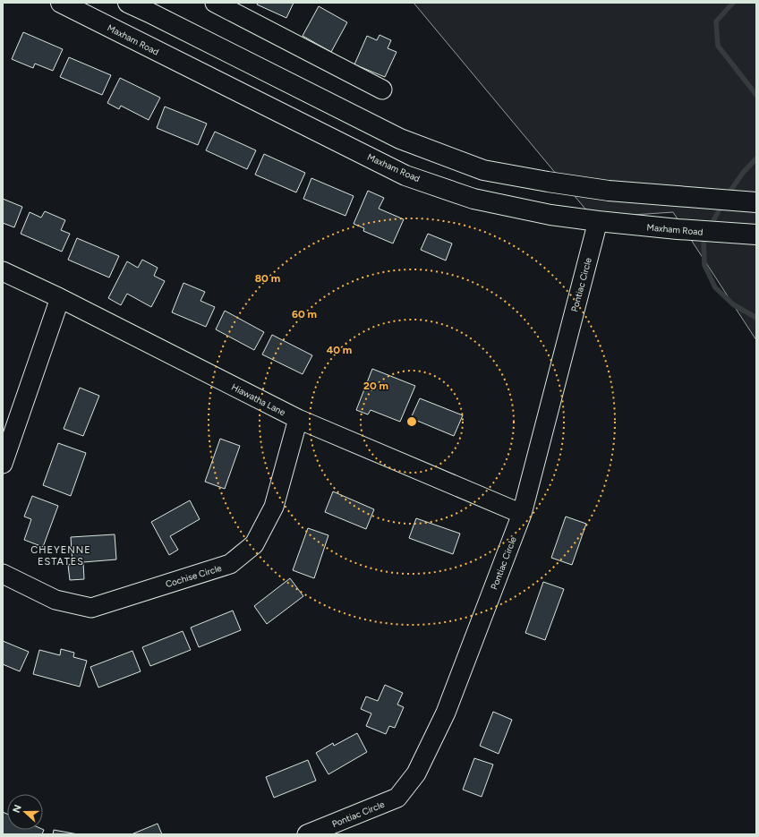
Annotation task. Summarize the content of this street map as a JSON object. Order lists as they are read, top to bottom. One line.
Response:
{"streets":{"main road":["Maxham Road"],"street":["Pontiac Circle","Hiawatha Lane","Cochise Circle"]},"crossings":[["Maxham Road","Pontiac Circle"],["Pontiac Circle","Hiawatha Lane"],["Hiawatha Lane","Cochise Circle"]],"districts":["CHEYENNE ESTATES"],"north":"left","rings":["80 m","60 m","40 m","20 m"]}
